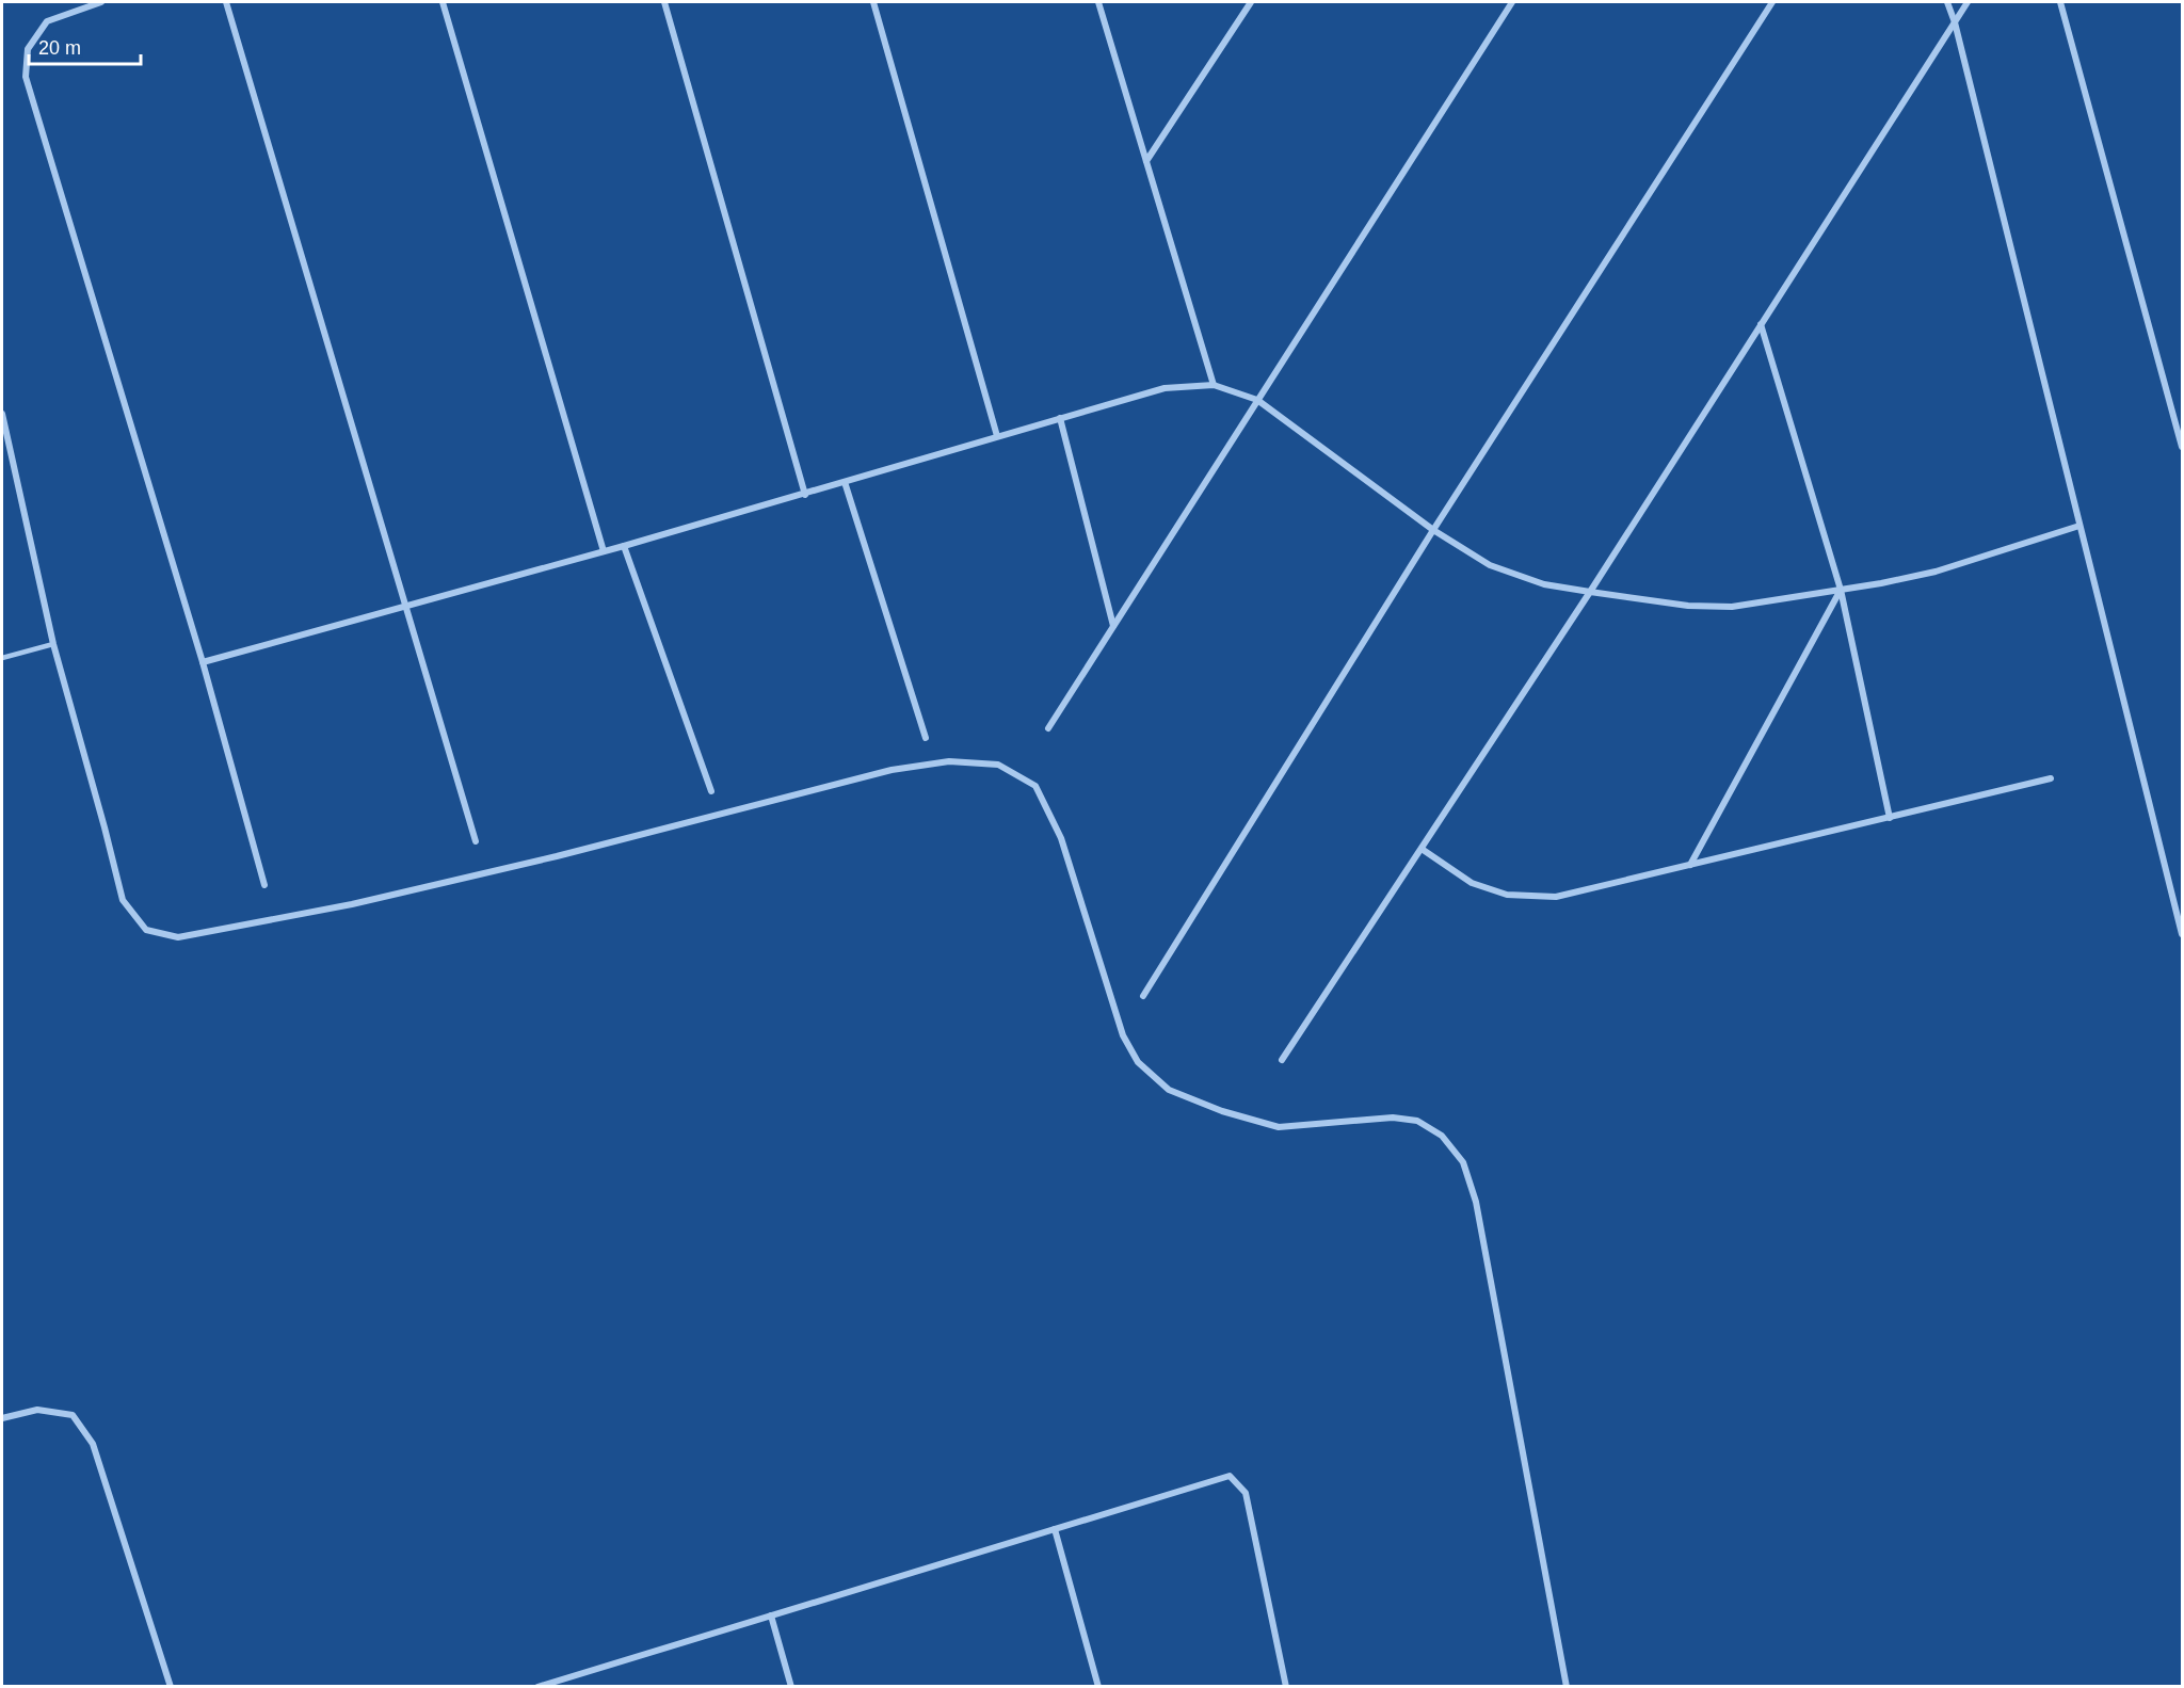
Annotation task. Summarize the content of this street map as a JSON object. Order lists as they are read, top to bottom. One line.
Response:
{"scale_bar":"20 m"}
